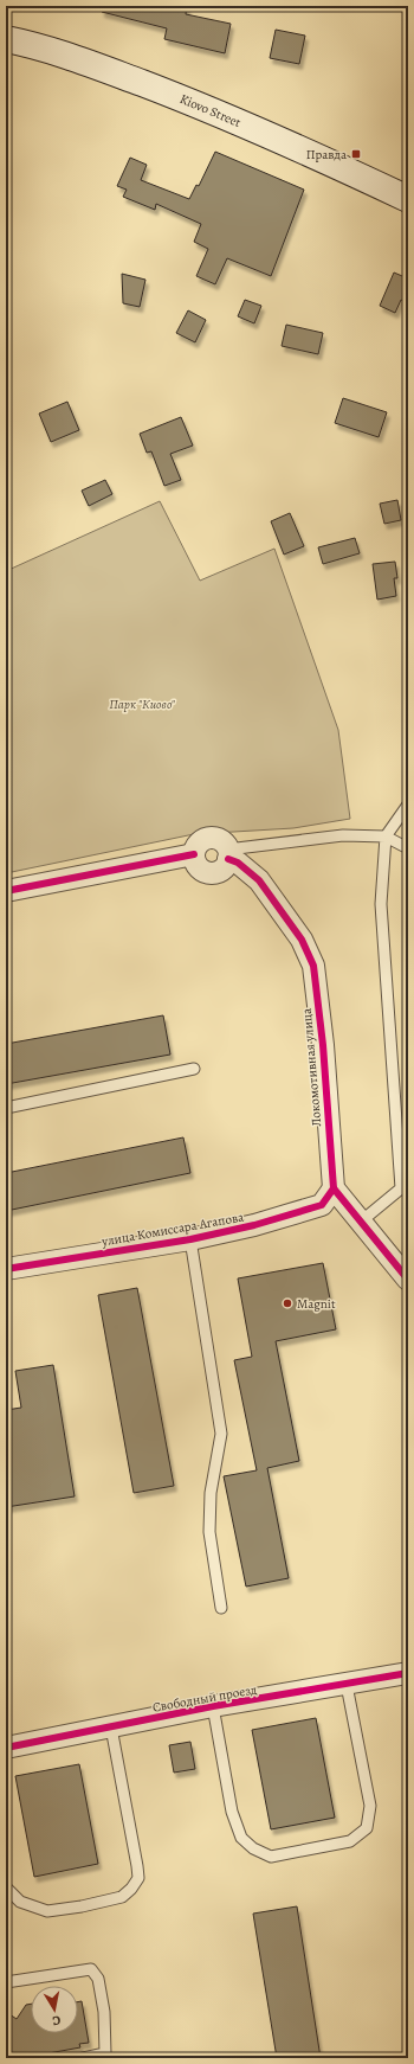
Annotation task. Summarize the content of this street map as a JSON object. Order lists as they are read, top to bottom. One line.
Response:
{"streets":{"main road":["Kiovo Street"],"street":["Локомотивная улица","улица Комиссара Агапова","Свободный проезд"]},"crossings":[["Локомотивная улица","улица Комиссара Агапова"]],"parks":["Парк \"Киово\""],"places":{"transit":["Правда"],"other":["Magnit"]},"north":"bottom"}
